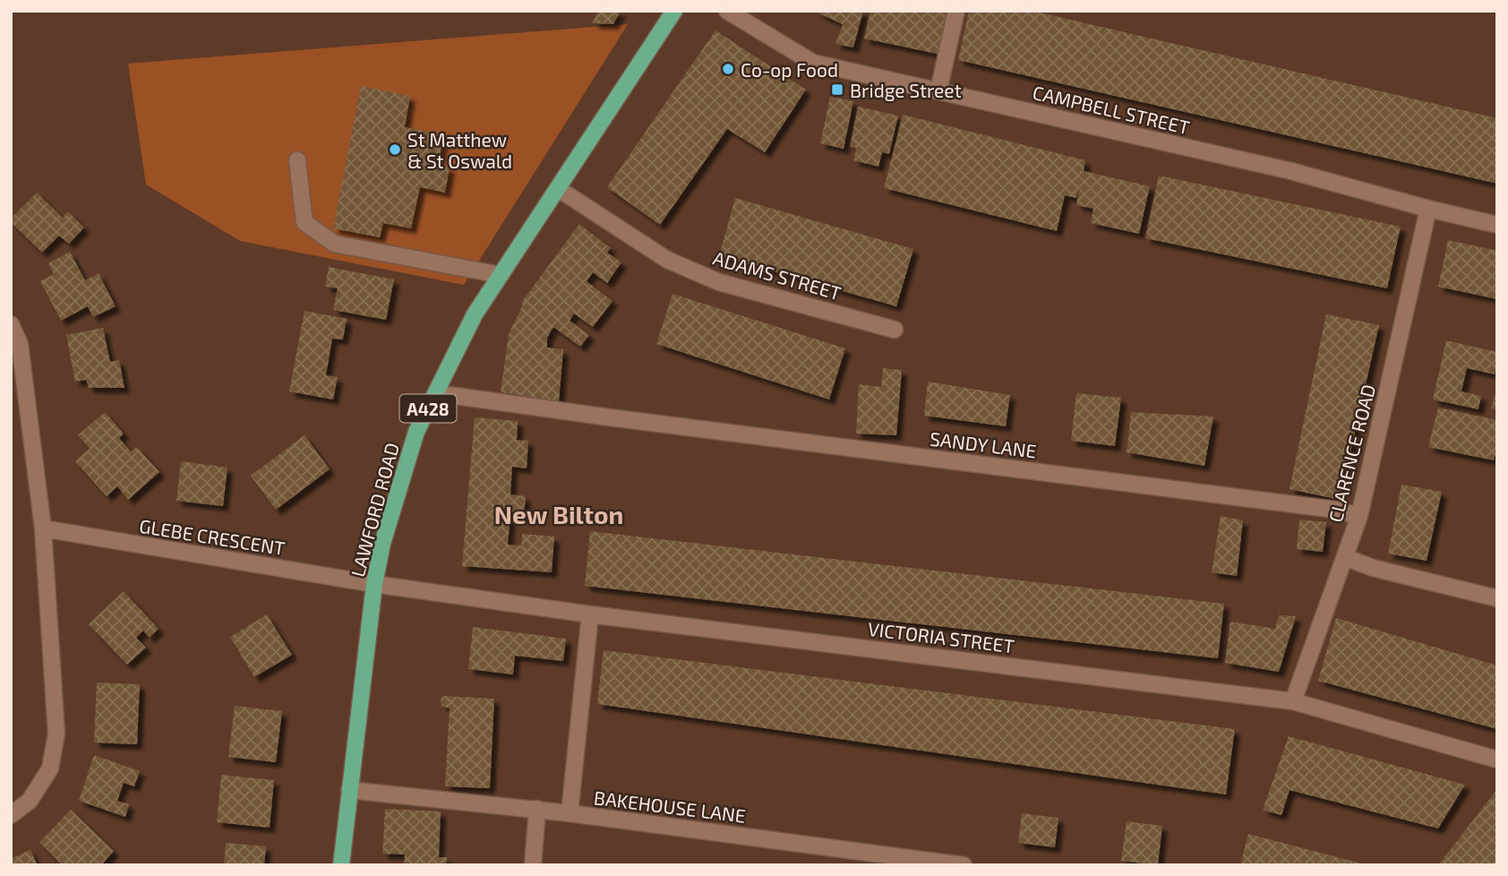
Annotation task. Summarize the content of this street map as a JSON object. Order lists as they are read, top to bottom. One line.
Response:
{"streets":{"main road":["A428","LAWFORD ROAD"],"street":["CAMPBELL STREET","ADAMS STREET","SANDY LANE","CLARENCE ROAD","GLEBE CRESCENT","VICTORIA STREET","BAKEHOUSE LANE"]},"crossings":[["CAMPBELL STREET","CLARENCE ROAD"],["ADAMS STREET","LAWFORD ROAD"],["SANDY LANE","CLARENCE ROAD"],["SANDY LANE","LAWFORD ROAD"],["CLARENCE ROAD","VICTORIA STREET"],["LAWFORD ROAD","GLEBE CRESCENT"],["LAWFORD ROAD","VICTORIA STREET"],["GLEBE CRESCENT","VICTORIA STREET"],["VICTORIA STREET","BAKEHOUSE LANE"]],"districts":["New Bilton"],"places":{"other":["Co-op Food","St Matthew & St Oswald"],"transit":["Bridge Street"]}}
